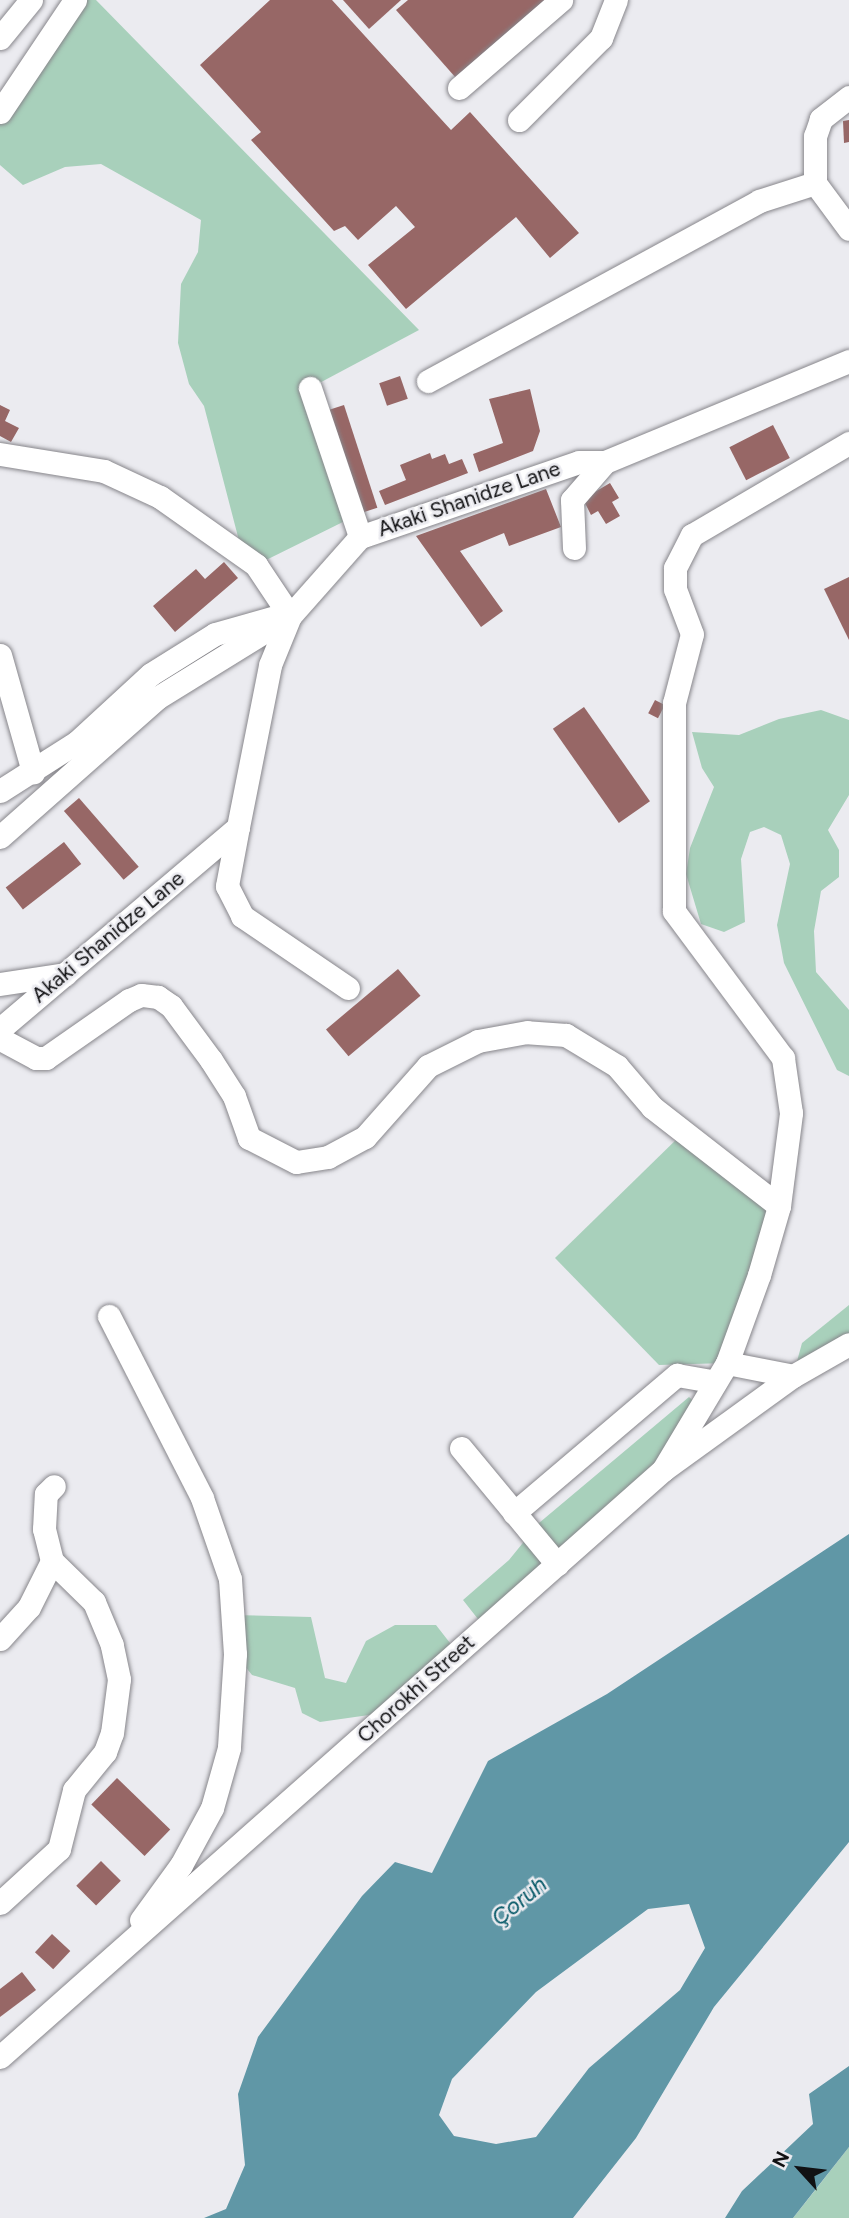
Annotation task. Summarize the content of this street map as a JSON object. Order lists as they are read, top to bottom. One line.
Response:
{"streets":{"street":["Akaki Shanidze Lane","Chorokhi Street"]},"water":["Çoruh"],"north":"top left"}
